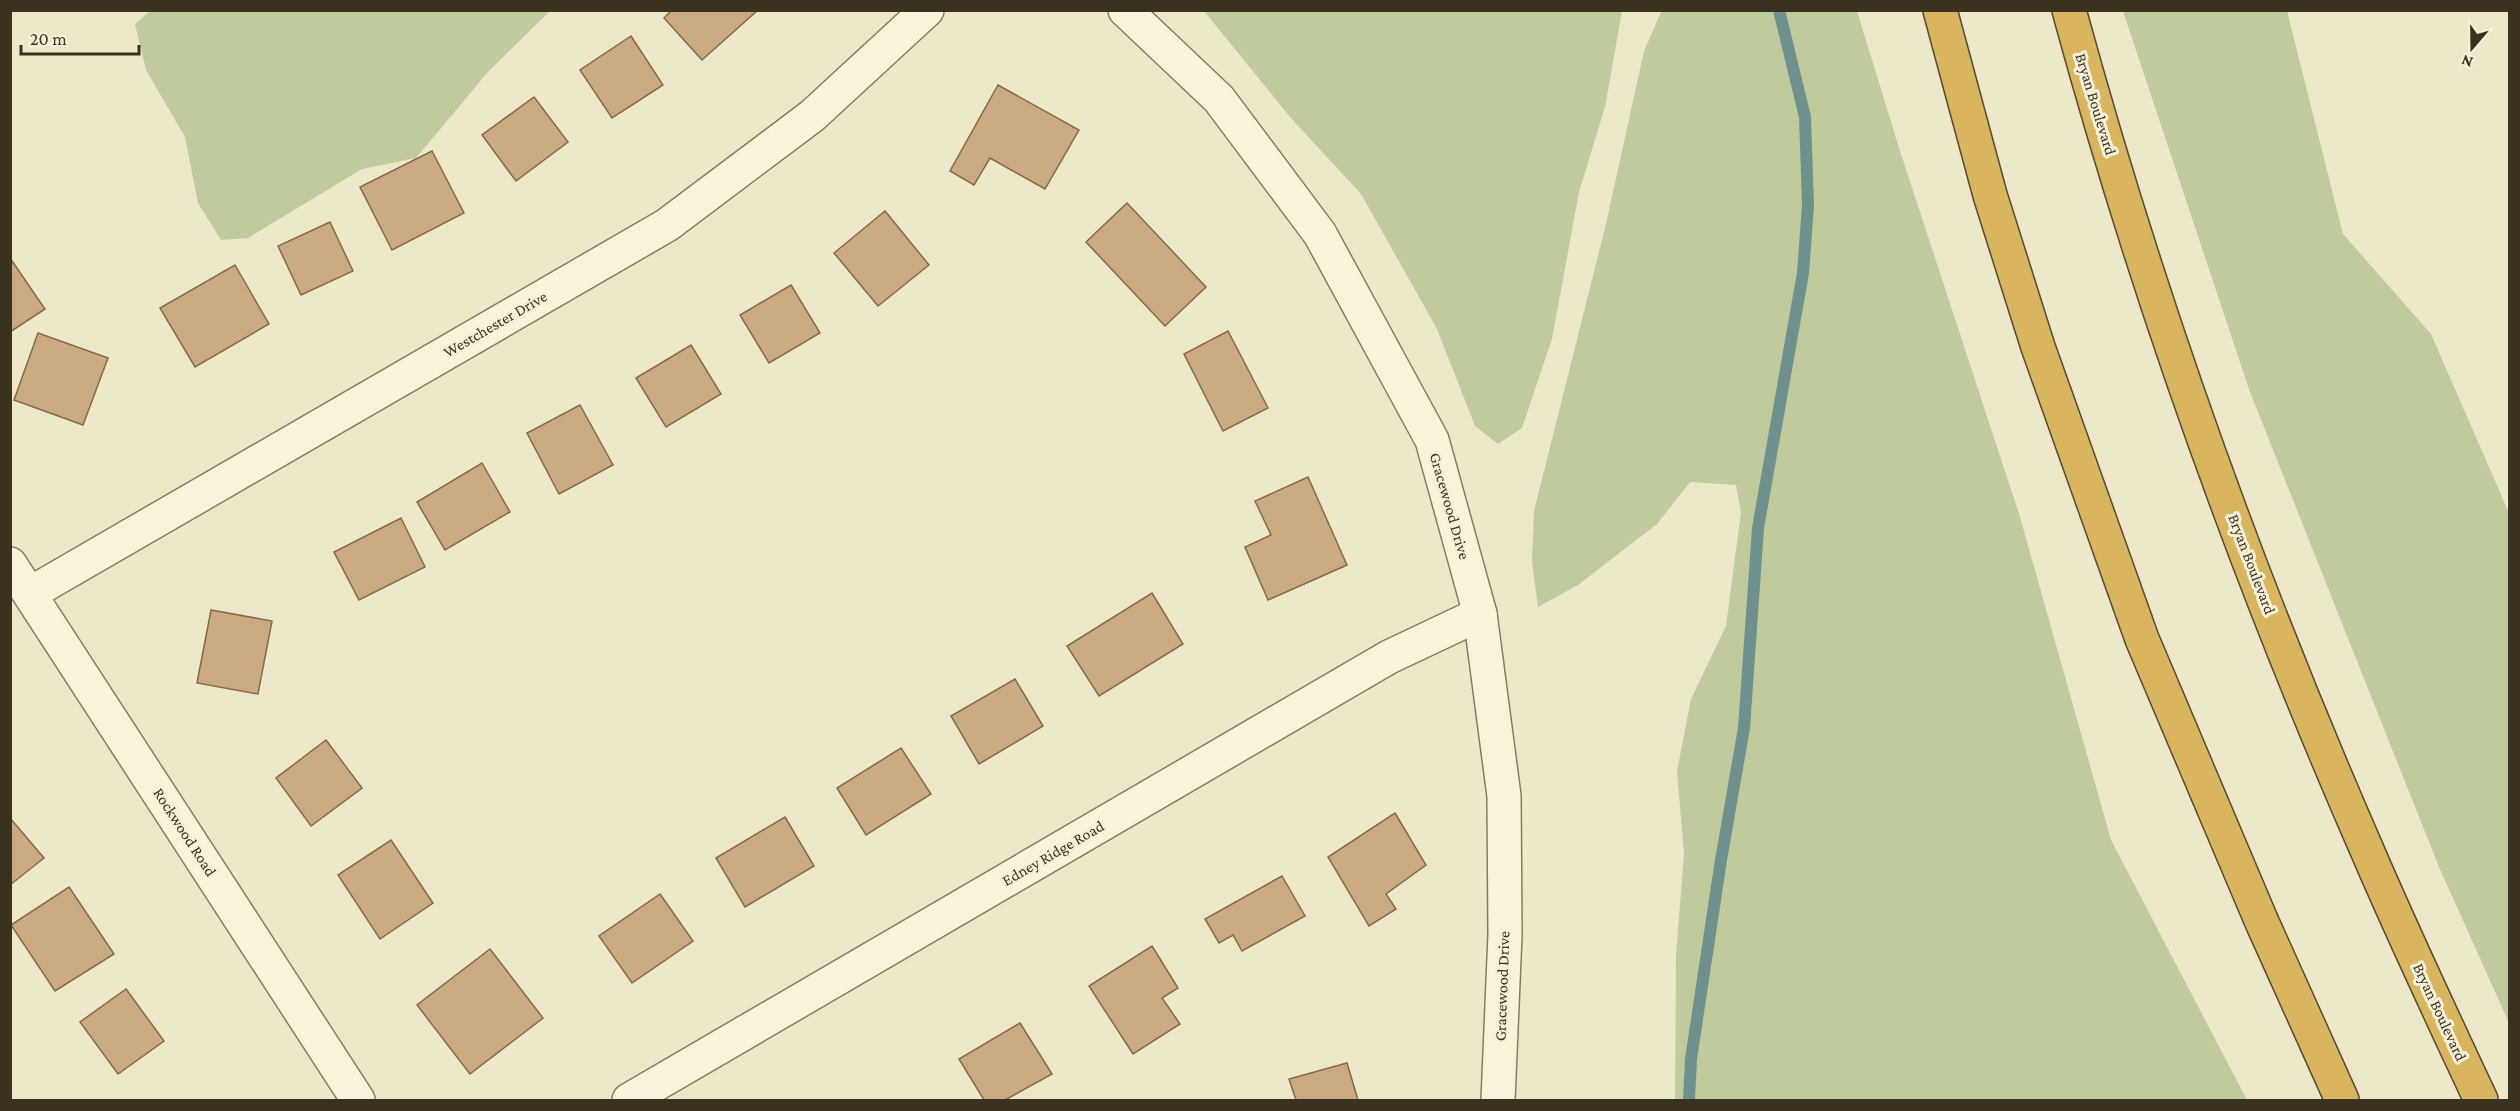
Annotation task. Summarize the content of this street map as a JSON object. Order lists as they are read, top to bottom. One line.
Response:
{"streets":{"highway":["Bryan Boulevard"],"street":["Westchester Drive","Gracewood Drive","Rockwood Road","Edney Ridge Road"]},"crossings":[["Westchester Drive","Rockwood Road"],["Gracewood Drive","Edney Ridge Road"]],"scale_bar":"20 m","north":"bottom"}
